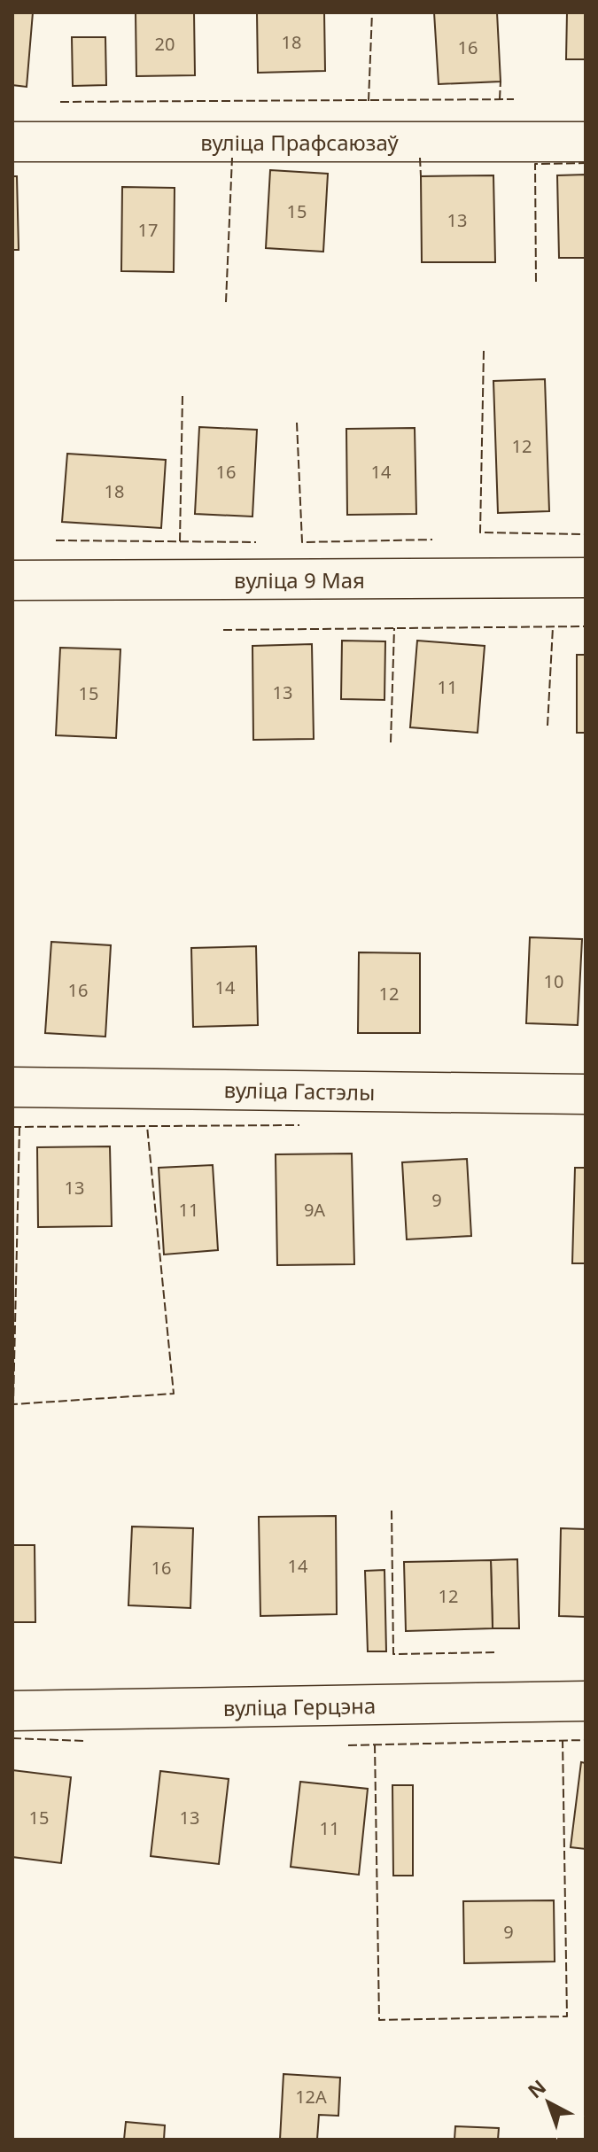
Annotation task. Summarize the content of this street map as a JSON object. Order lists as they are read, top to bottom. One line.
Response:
{"streets":{"street":["вуліца Прафсаюзаў","вуліца 9 Мая","вуліца Гастэлы","вуліца Герцэна"]},"house_numbers":["18","20","16","15","13","17","12","16","14","18","11","13","15","10","14","16","12","13","9","11","9А","14","16","12","15","13","11","9","12А"],"north":"top left"}
